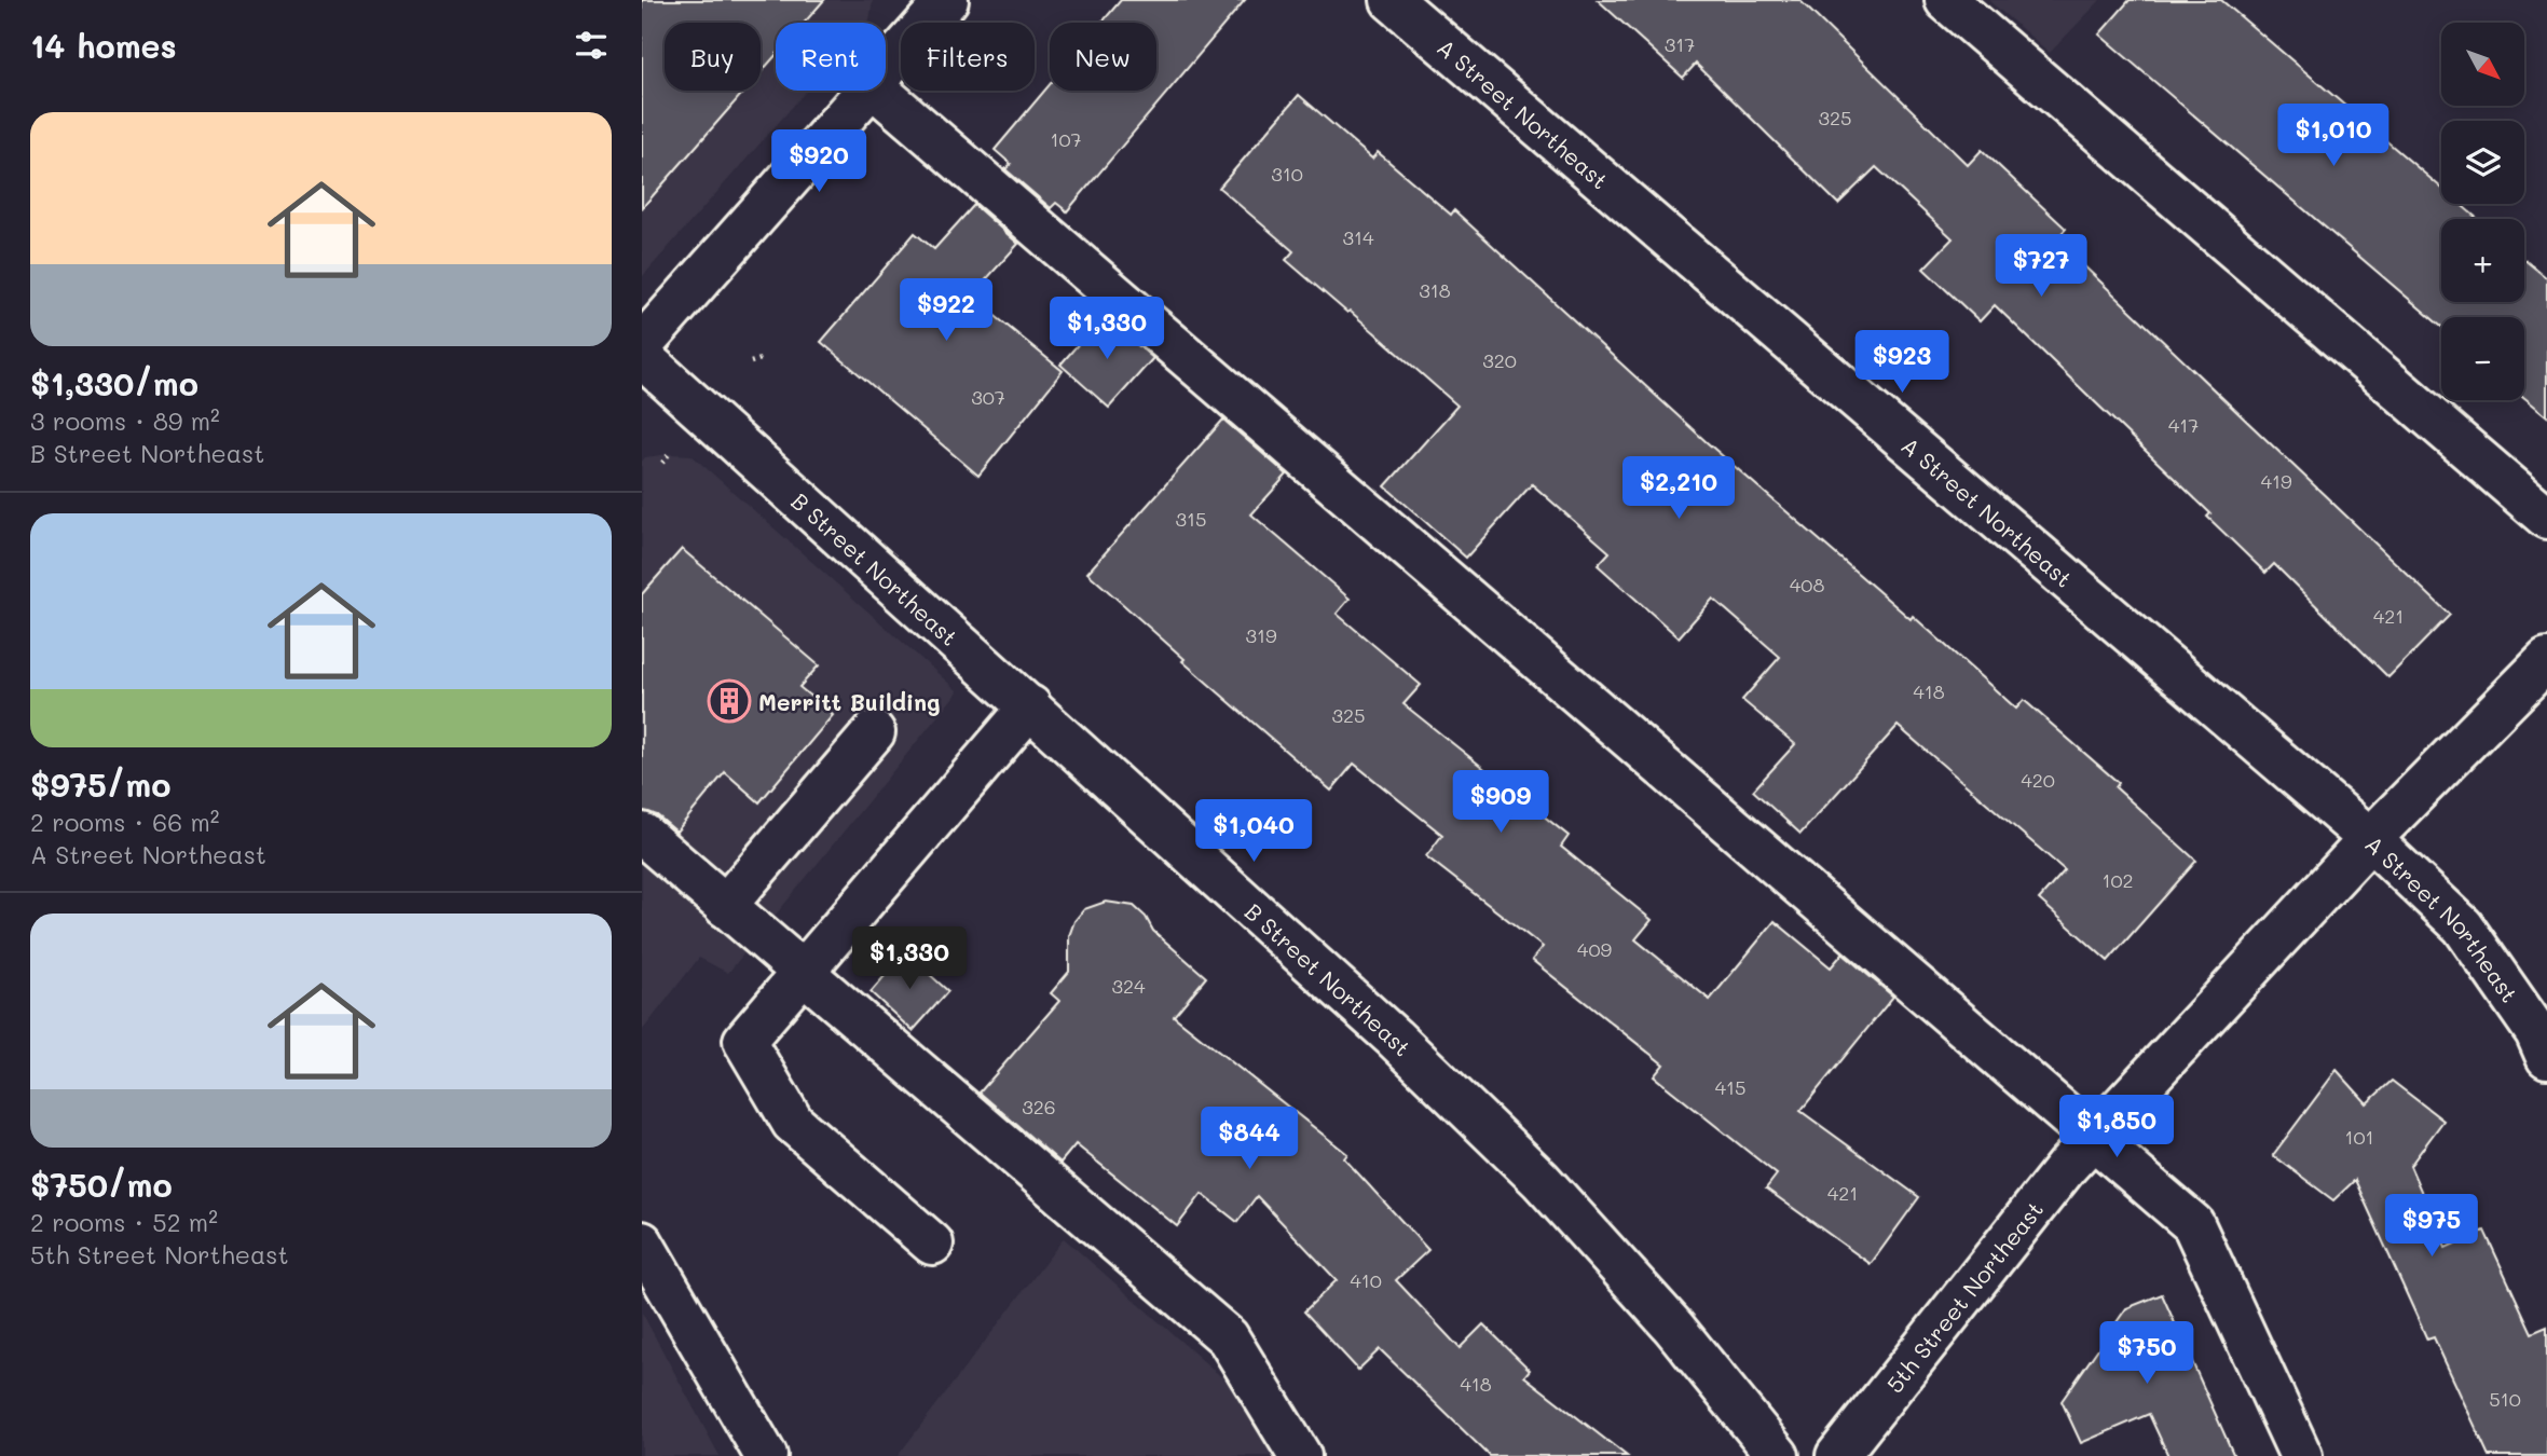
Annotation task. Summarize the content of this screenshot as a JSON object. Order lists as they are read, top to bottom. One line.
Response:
{"streets":{"street":["A Street Northeast","B Street Northeast","5th Street Northeast"]},"crossings":[["A Street Northeast","5th Street Northeast"]],"places":{"building":["Merritt Building"]},"house_numbers":["317","325","107","310","314","318","320","307","417","419","315","408","421","319","418","325","420","102","409","324","415","326","101","421","410","418","510"],"north":"bottom right","page":{"heading":"14 homes","map_buttons":["+","−"],"chip":["Buy","Rent","Filters","New"],"list":[{"name":"$1,330/mo","note":"3 rooms · 89 m² · B Street Northeast"},{"name":"$975/mo","note":"2 rooms · 66 m² · A Street Northeast"},{"name":"$750/mo","note":"2 rooms · 52 m² · 5th Street Northeast"}],"price":["$1,010","$920","$727","$922","$1,330","$923","$2,210","$909","$1,040","$1,330","$1,850","$844","$975","$750"]}}
